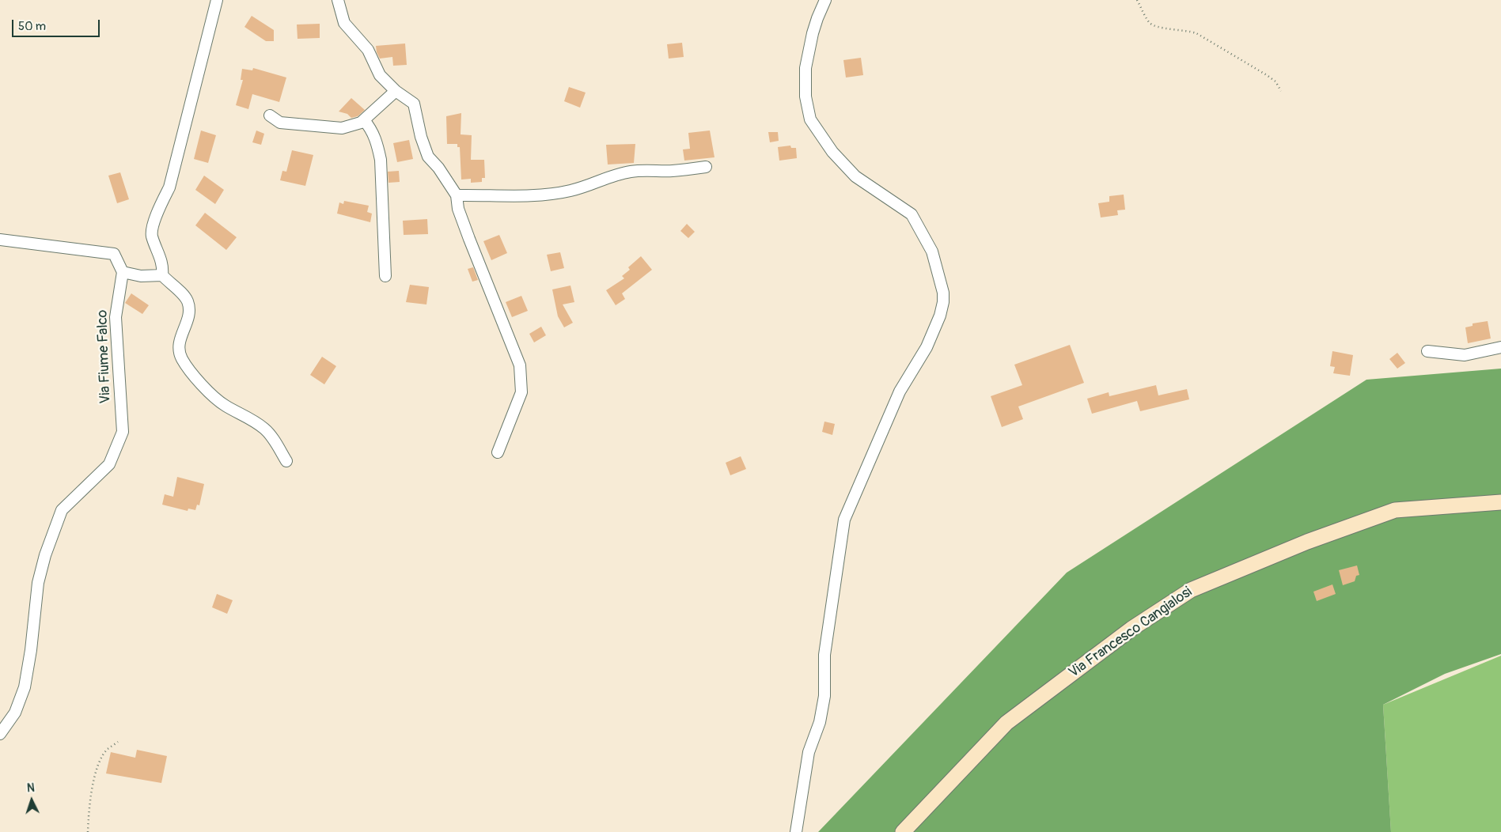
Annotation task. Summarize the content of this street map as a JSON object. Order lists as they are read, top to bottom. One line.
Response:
{"streets":{"street":["Via Fiume Falco","Via Francesco Cangialosi"]},"scale_bar":"50 m","north":"top"}
